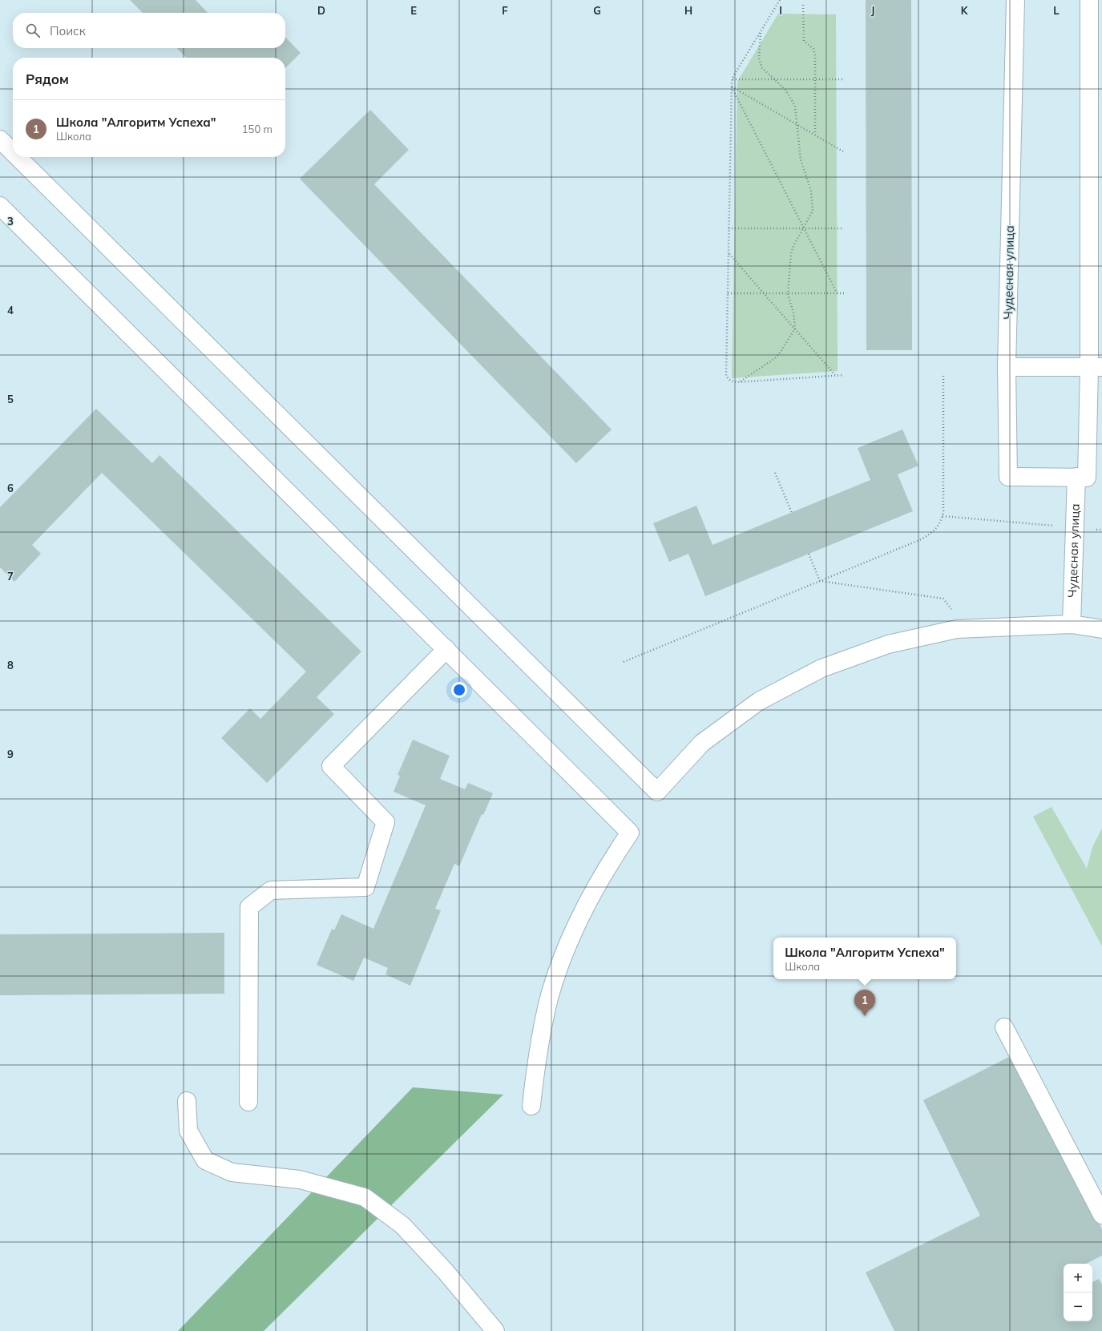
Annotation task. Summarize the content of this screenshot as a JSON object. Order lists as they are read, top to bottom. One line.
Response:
{"streets":{"street":["Чудесная улица"]},"page":{"search":"Поиск","heading":"Рядом","list":[{"mark":"1","name":"Школа \"Алгоритм Успеха\"","note":"Школа","value":"150 m"}],"popup":["Школа \"Алгоритм Успеха\"","Школа"],"pins":"1","map_buttons":["+","−"]},"grid":{"columns":["D","E","F","G","H","I","J","K","L"],"rows":["3","4","5","6","7","8","9"]}}
